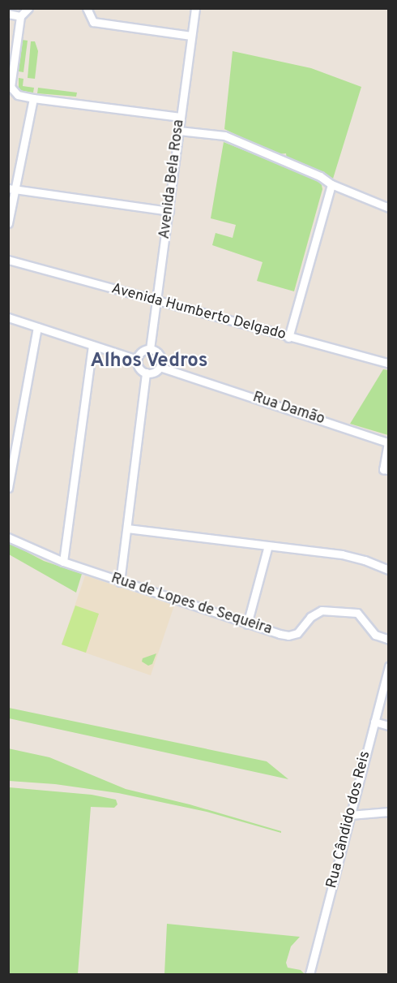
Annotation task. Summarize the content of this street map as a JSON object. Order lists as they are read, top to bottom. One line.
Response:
{"streets":{"street":["Avenida Bela Rosa","Avenida Humberto Delgado","Rua Damão","Rua de Lopes de Sequeira","Rua Cândido dos Reis"]},"crossings":[["Avenida Bela Rosa","Avenida Humberto Delgado"],["Avenida Bela Rosa","Rua Damão"]],"districts":["Alhos Vedros"]}
